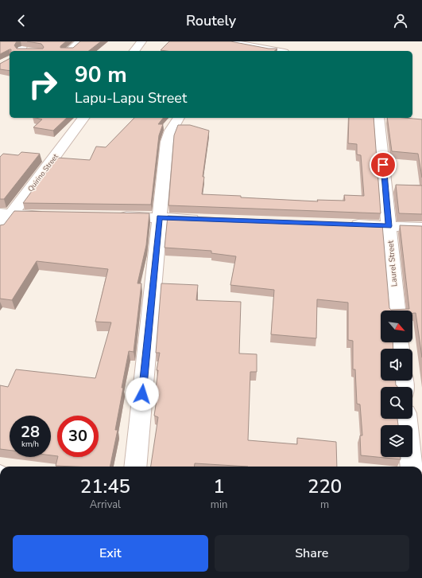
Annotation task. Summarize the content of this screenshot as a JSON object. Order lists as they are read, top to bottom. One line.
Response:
{"streets":{"street":["Quirino Street","Laurel Street"]},"north":"bottom right","page":{"header":"Routely","turn":["90 m","Lapu-Lapu Street"],"speed":"28 km/h","limit":"30","eta":["21:45","Arrival","1","min","220","m"],"buttons":["Exit","Share"]}}
